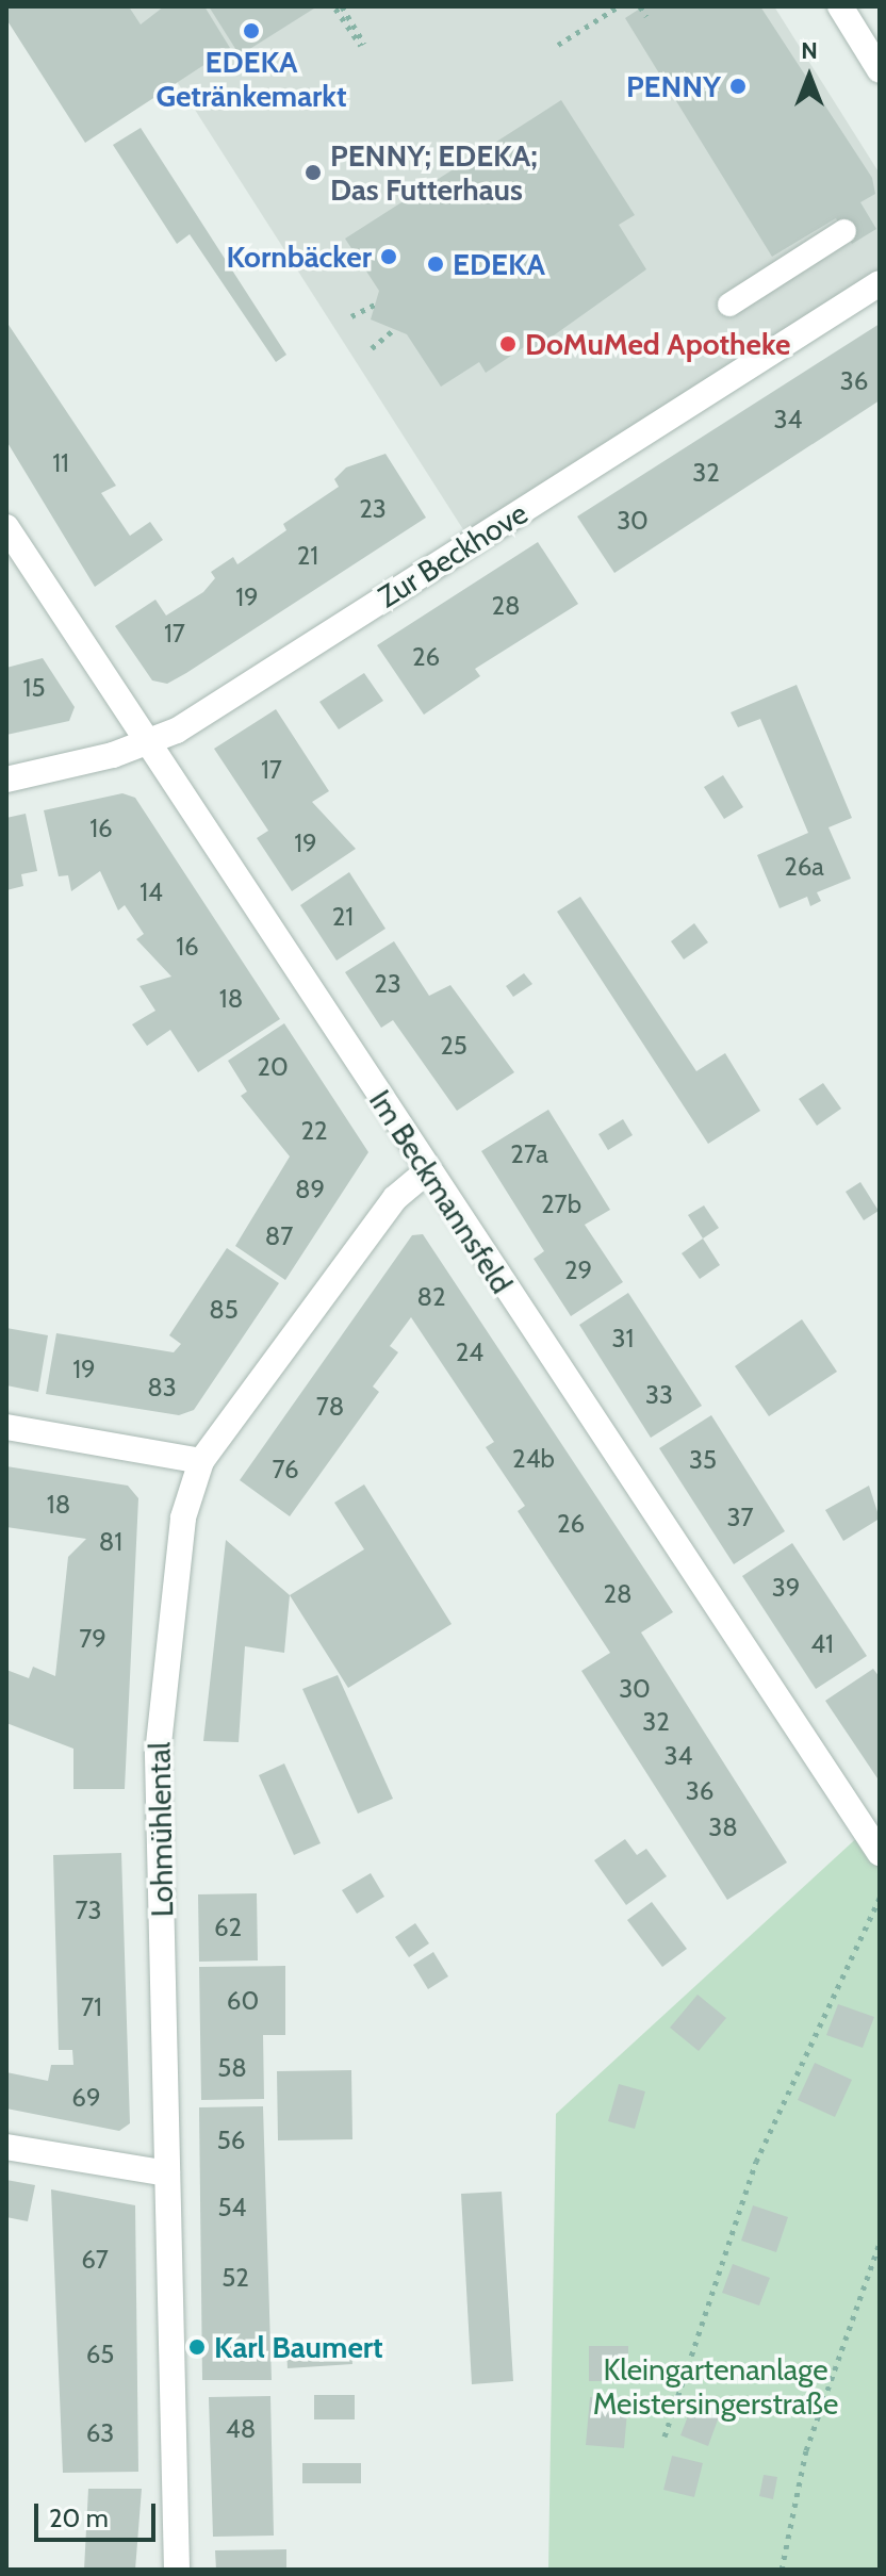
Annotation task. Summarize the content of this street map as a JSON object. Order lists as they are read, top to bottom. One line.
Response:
{"streets":{"street":["Zur Beckhove","Im Beckmannsfeld","Lohmühlental"]},"crossings":[["Zur Beckhove","Im Beckmannsfeld"],["Im Beckmannsfeld","Lohmühlental"]],"parks":["Kleingartenanlage Meistersingerstraße"],"places":["EDEKA Getränkemarkt","PENNY","PENNY; EDEKA; Das Futterhaus","Kornbäcker","EDEKA","DoMuMed Apotheke","Karl Baumert"],"house_numbers":["36","34","11","32","23","30","21","19","28","17","26","15","17","16","19","26a","14","21","16","23","18","25","20","22","27a","89","27b","87","29","82","85","31","24","19","83","33","78","24b","35","76","18","37","26","81","39","28","79","41","30","32","34","36","38","73","62","60","71","58","69","56","54","67","52","65","48","63"],"scale_bar":"20 m","north":"top"}
